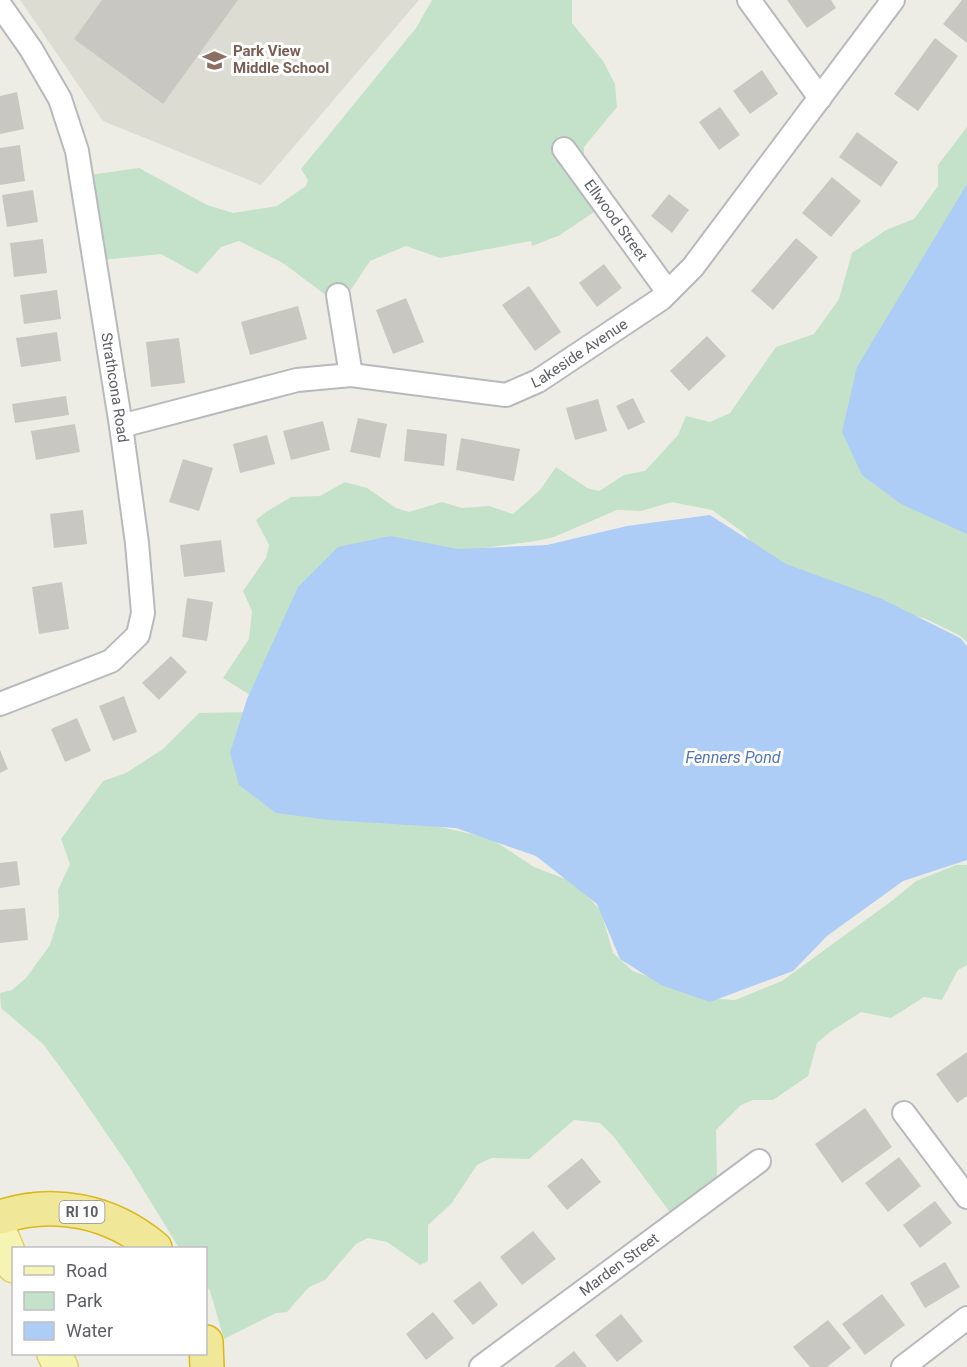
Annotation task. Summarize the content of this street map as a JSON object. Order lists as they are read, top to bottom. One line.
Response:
{"streets":{"highway":["RI 10"],"street":["Ellwood Street","Lakeside Avenue","Strathcona Road","Marden Street"]},"crossings":[["Ellwood Street","Lakeside Avenue"],["Lakeside Avenue","Strathcona Road"]],"water":["Fenners Pond"],"places":{"school or university":["Park View Middle School"]},"legend":["Road","Park","Water"]}
